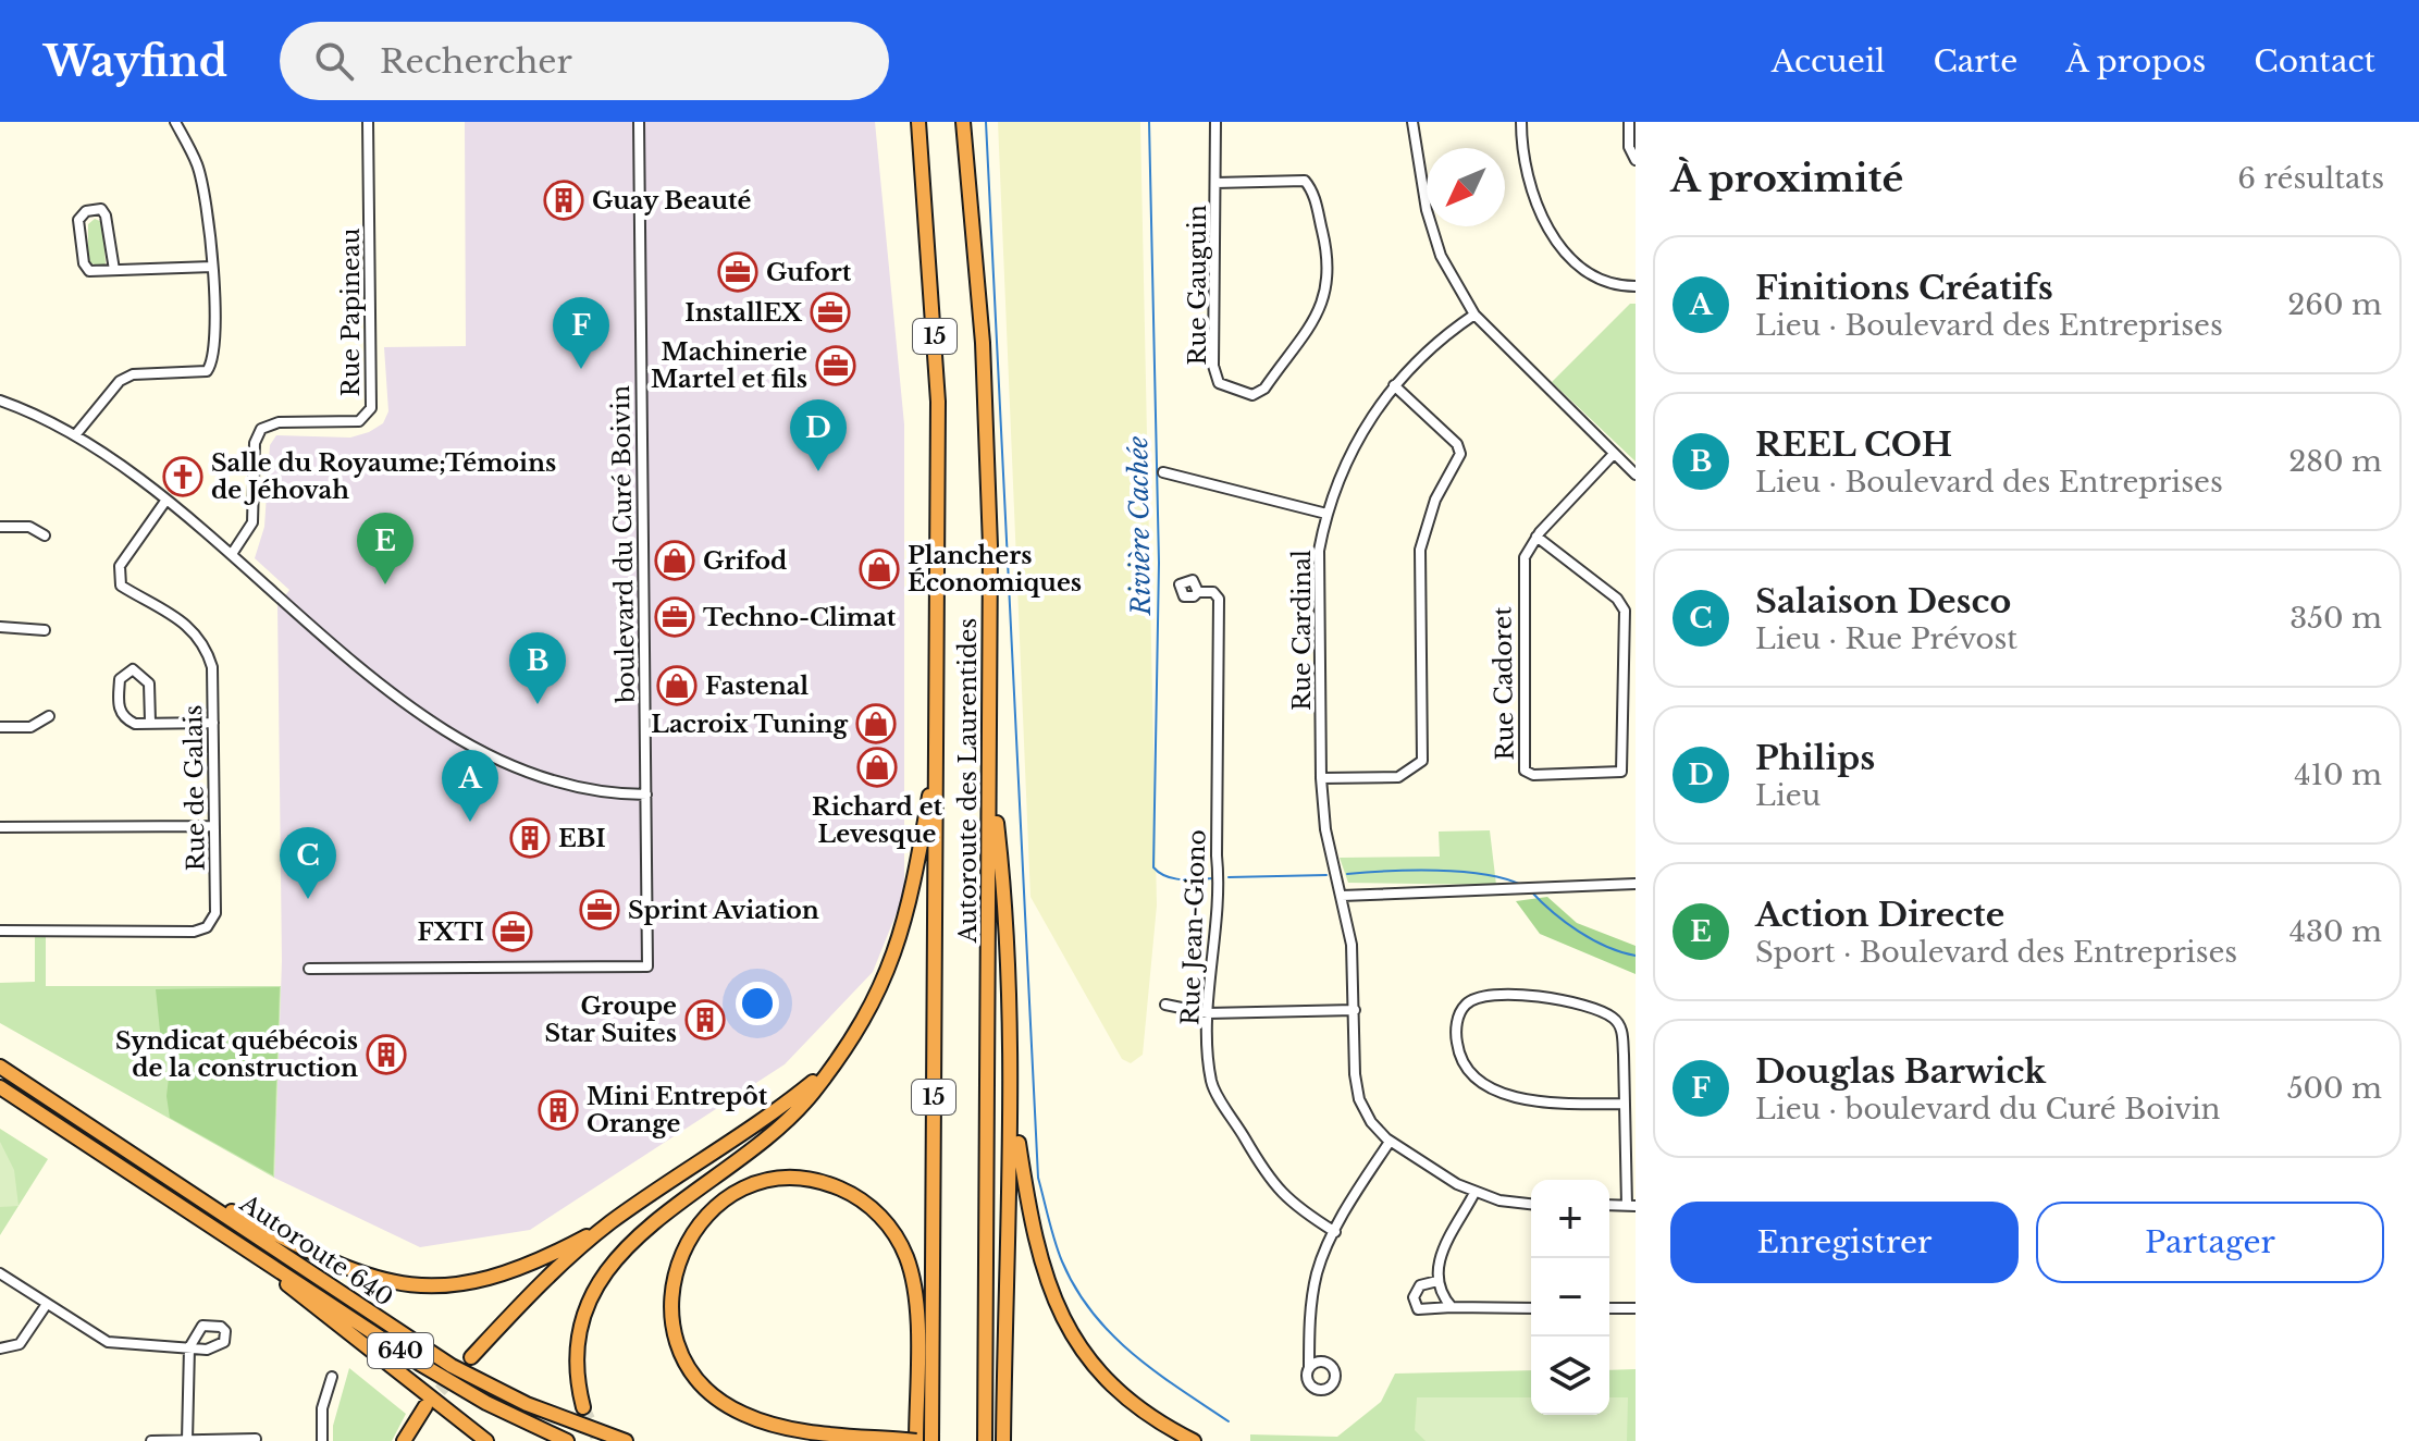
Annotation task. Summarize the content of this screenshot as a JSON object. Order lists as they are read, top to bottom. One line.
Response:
{"streets":{"highway":["15","Autoroute des Laurentides","Autoroute 640","640"],"street":["Rue Gauguin","Rue Papineau","boulevard du Curé Boivin","Rue Cardinal","Rue Cadoret","Rue de Galais","Rue Jean-Giono"]},"water":["Rivière Cachée"],"places":{"building":["Guay Beauté","EBI","Groupe Star Suites","Syndicat québécois de la construction","Mini Entrepôt Orange"],"office":["Gufort","InstallEX","Machinerie Martel et fils","Techno-Climat","Sprint Aviation","FXTI"],"church":["Salle du Royaume;Témoins de Jéhovah"],"shop":["Grifod","Planchers Économiques","Fastenal","Lacroix Tuning","Richard et Levesque"]},"north":"bottom left","page":{"header":"Wayfind","search":"Rechercher","nav":["Accueil","Carte","À propos","Contact"],"heading":["À proximité","6 résultats"],"list":[{"mark":"A","name":"Finitions Créatifs","note":"Lieu · Boulevard des Entreprises","value":"260 m"},{"mark":"B","name":"REEL COH","note":"Lieu · Boulevard des Entreprises","value":"280 m"},{"mark":"C","name":"Salaison Desco","note":"Lieu · Rue Prévost","value":"350 m"},{"mark":"D","name":"Philips","note":"Lieu","value":"410 m"},{"mark":"E","name":"Action Directe","note":"Sport · Boulevard des Entreprises","value":"430 m"},{"mark":"F","name":"Douglas Barwick","note":"Lieu · boulevard du Curé Boivin","value":"500 m"}],"pins":["F","D","E","B","A","C"],"buttons":["Enregistrer","Partager"],"map_buttons":["+","−"]}}
